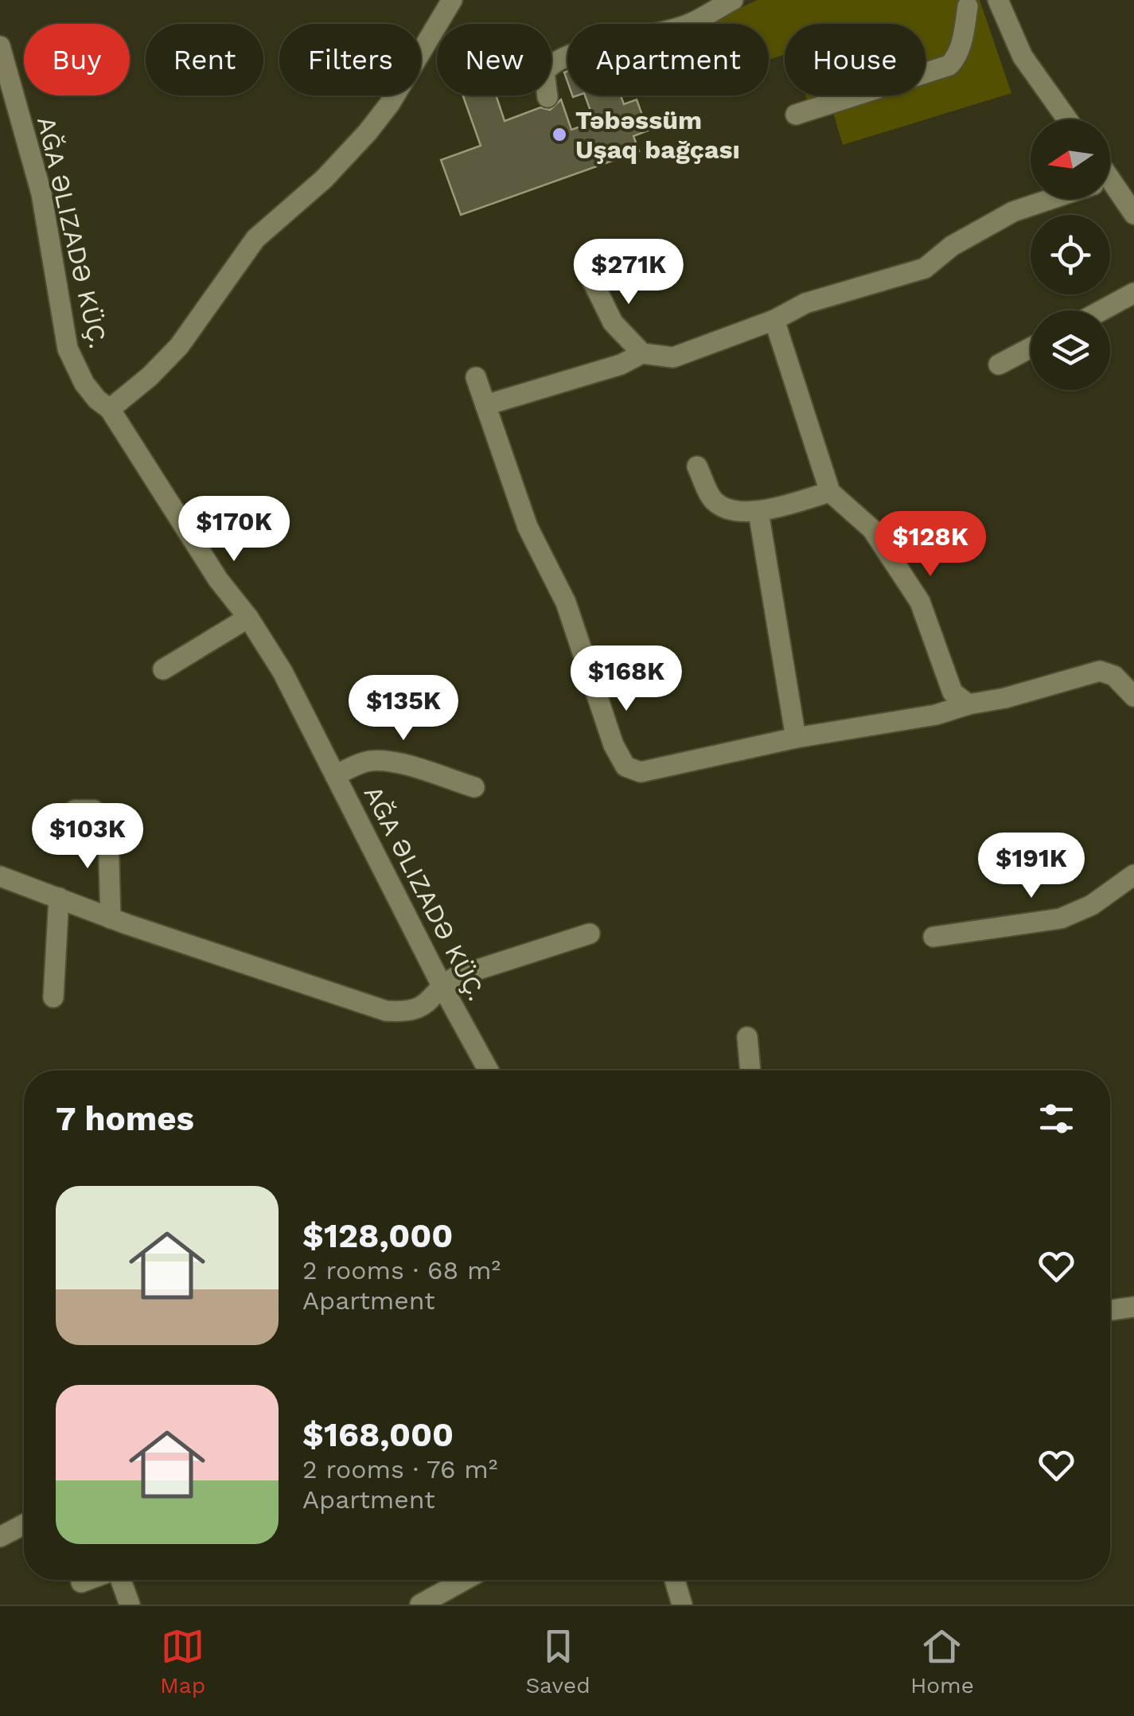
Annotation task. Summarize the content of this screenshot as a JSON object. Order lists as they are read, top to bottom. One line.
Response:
{"streets":{"street":["AĞA ƏLIZADƏ KÜÇ."]},"places":["Təbəssüm Uşaq bağçası"],"north":"left","page":{"chip":["Buy","Rent","Filters","New","Apartment","House"],"price":["$271K","$170K","$128K","$168K","$135K","$103K","$191K"],"heading":"7 homes","list":[{"name":"$128,000","note":"2 rooms · 68 m² · Apartment"},{"name":"$168,000","note":"2 rooms · 76 m² · Apartment"}],"tabs":["Map","Saved","Home"]}}
